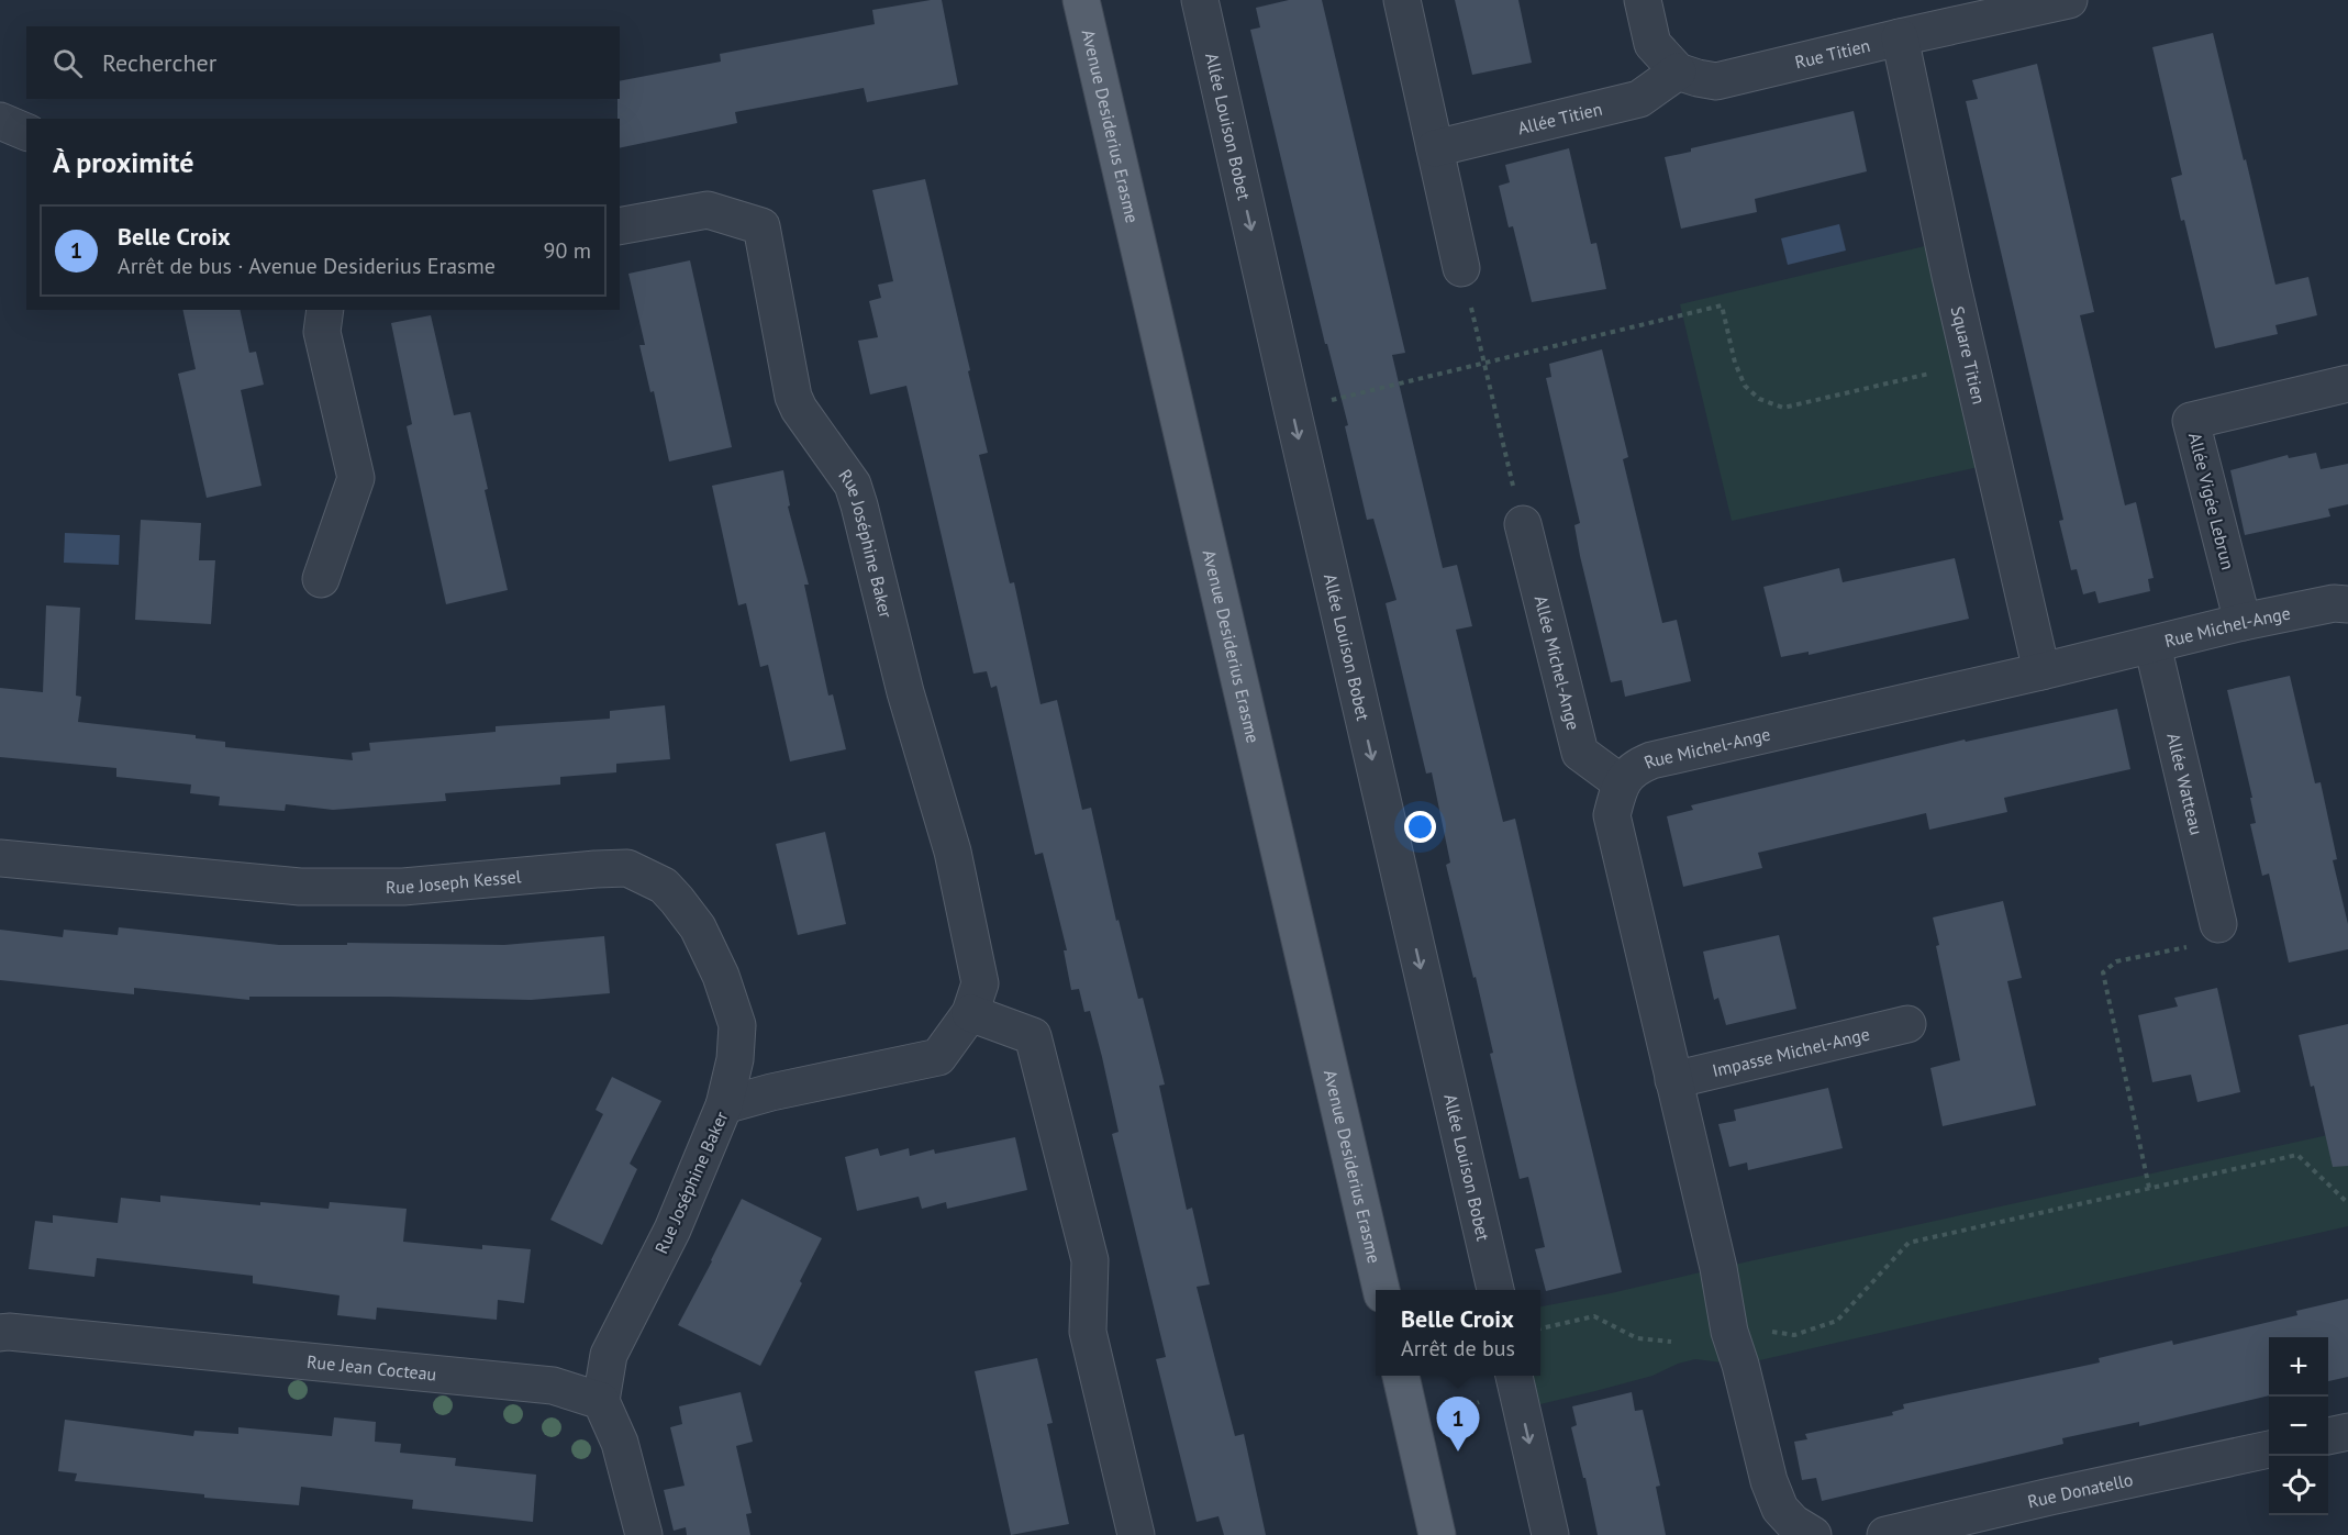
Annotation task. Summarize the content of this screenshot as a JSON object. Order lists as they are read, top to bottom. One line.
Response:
{"streets":{"main road":["Avenue Desiderius Erasme"],"street":["Rue Titien","Allée Titien","Allée Louison Bobet","Square Titien","Allée Vigée Lebrun","Rue Joséphine Baker","Rue Michel-Ange","Allée Michel-Ange","Allée Watteau","Rue Joseph Kessel","Impasse Michel-Ange","Rue Jean Cocteau","Rue Donatello"]},"crossings":[["Rue Titien","Allée Titien"],["Rue Titien","Square Titien"],["Square Titien","Rue Michel-Ange"],["Allée Vigée Lebrun","Rue Michel-Ange"],["Rue Joséphine Baker","Rue Joseph Kessel"],["Rue Joséphine Baker","Rue Jean Cocteau"],["Rue Michel-Ange","Allée Michel-Ange"],["Rue Michel-Ange","Allée Watteau"],["Rue Michel-Ange","Impasse Michel-Ange"]],"one_way":["Allée Louison Bobet"],"page":{"search":"Rechercher","heading":"À proximité","list":[{"mark":"1","name":"Belle Croix","note":"Arrêt de bus · Avenue Desiderius Erasme","value":"90 m"}],"popup":["Belle Croix","Arrêt de bus"],"map_buttons":["+","−"],"pins":"1"}}
